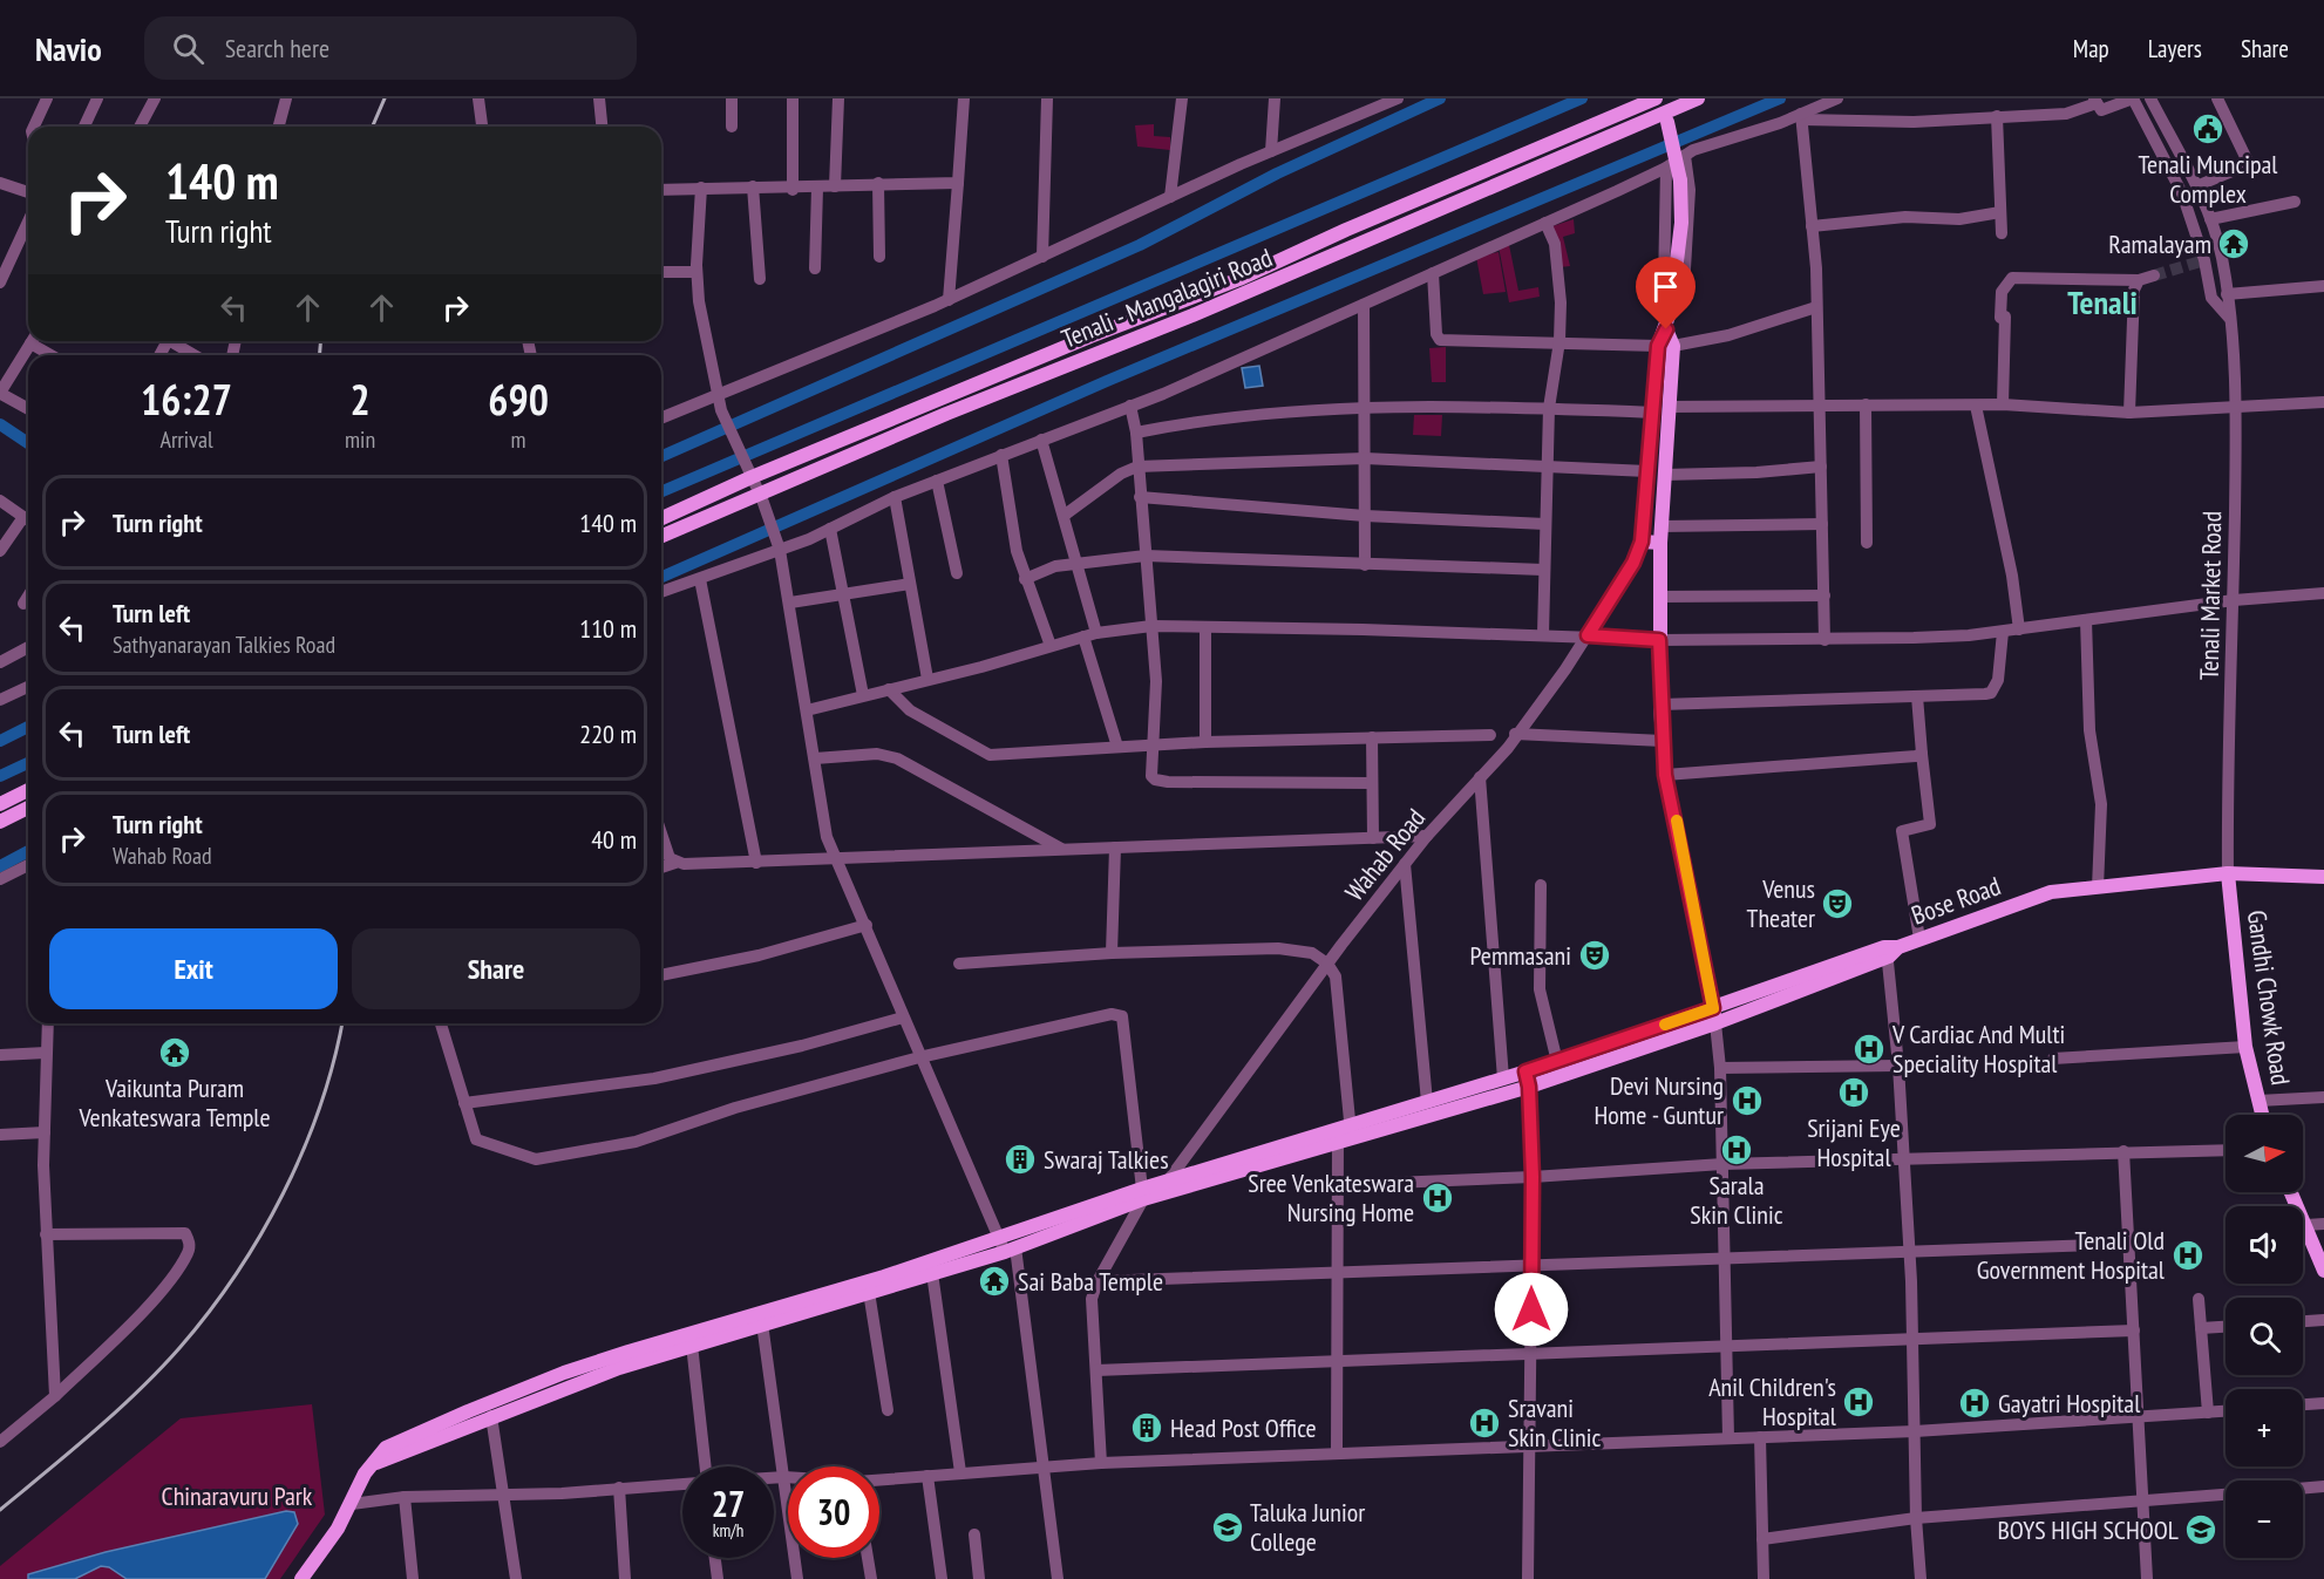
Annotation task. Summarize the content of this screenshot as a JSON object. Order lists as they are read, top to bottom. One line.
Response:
{"streets":{"main road":["Tenali - Mangalagiri Road","Bose Road","Gandhi Chowk Road"],"street":["Tenali Market Road","Wahab Road"]},"crossings":[["Tenali Market Road","Bose Road"],["Tenali Market Road","Gandhi Chowk Road"],["Bose Road","Gandhi Chowk Road"]],"districts":["Tenali"],"parks":["Chinaravuru Park"],"places":{"public building":["Tenali Muncipal Complex"],"temple":["Ramalayam","Vaikunta Puram Venkateswara Temple","Sai Baba Temple"],"theatre":["Venus Theater","Pemmasani"],"hospital":["V Cardiac And Multi Speciality Hospital","Srijani Eye Hospital","Devi Nursing Home - Guntur","Sarala Skin Clinic","Sree Venkateswara Nursing Home","Tenali Old Government Hospital","Anil Children's Hospital","Gayatri Hospital","Sravani Skin Clinic"],"building":["Swaraj Talkies","Head Post Office"],"school or university":["Taluka Junior College","BOYS HIGH SCHOOL"]},"north":"right","page":{"header":"Navio","search":"Search here","nav":["Map","Layers","Share"],"turn":["140 m","Turn right"],"eta":["16:27","Arrival","2","min","690","m"],"list":[{"name":"Turn right","value":"140 m"},{"name":"Turn left","note":"Sathyanarayan Talkies Road","value":"110 m"},{"name":"Turn left","value":"220 m"},{"name":"Turn right","note":"Wahab Road","value":"40 m"}],"buttons":["Exit","Share"],"map_buttons":["+","−"],"speed":"27 km/h","limit":"30"}}
